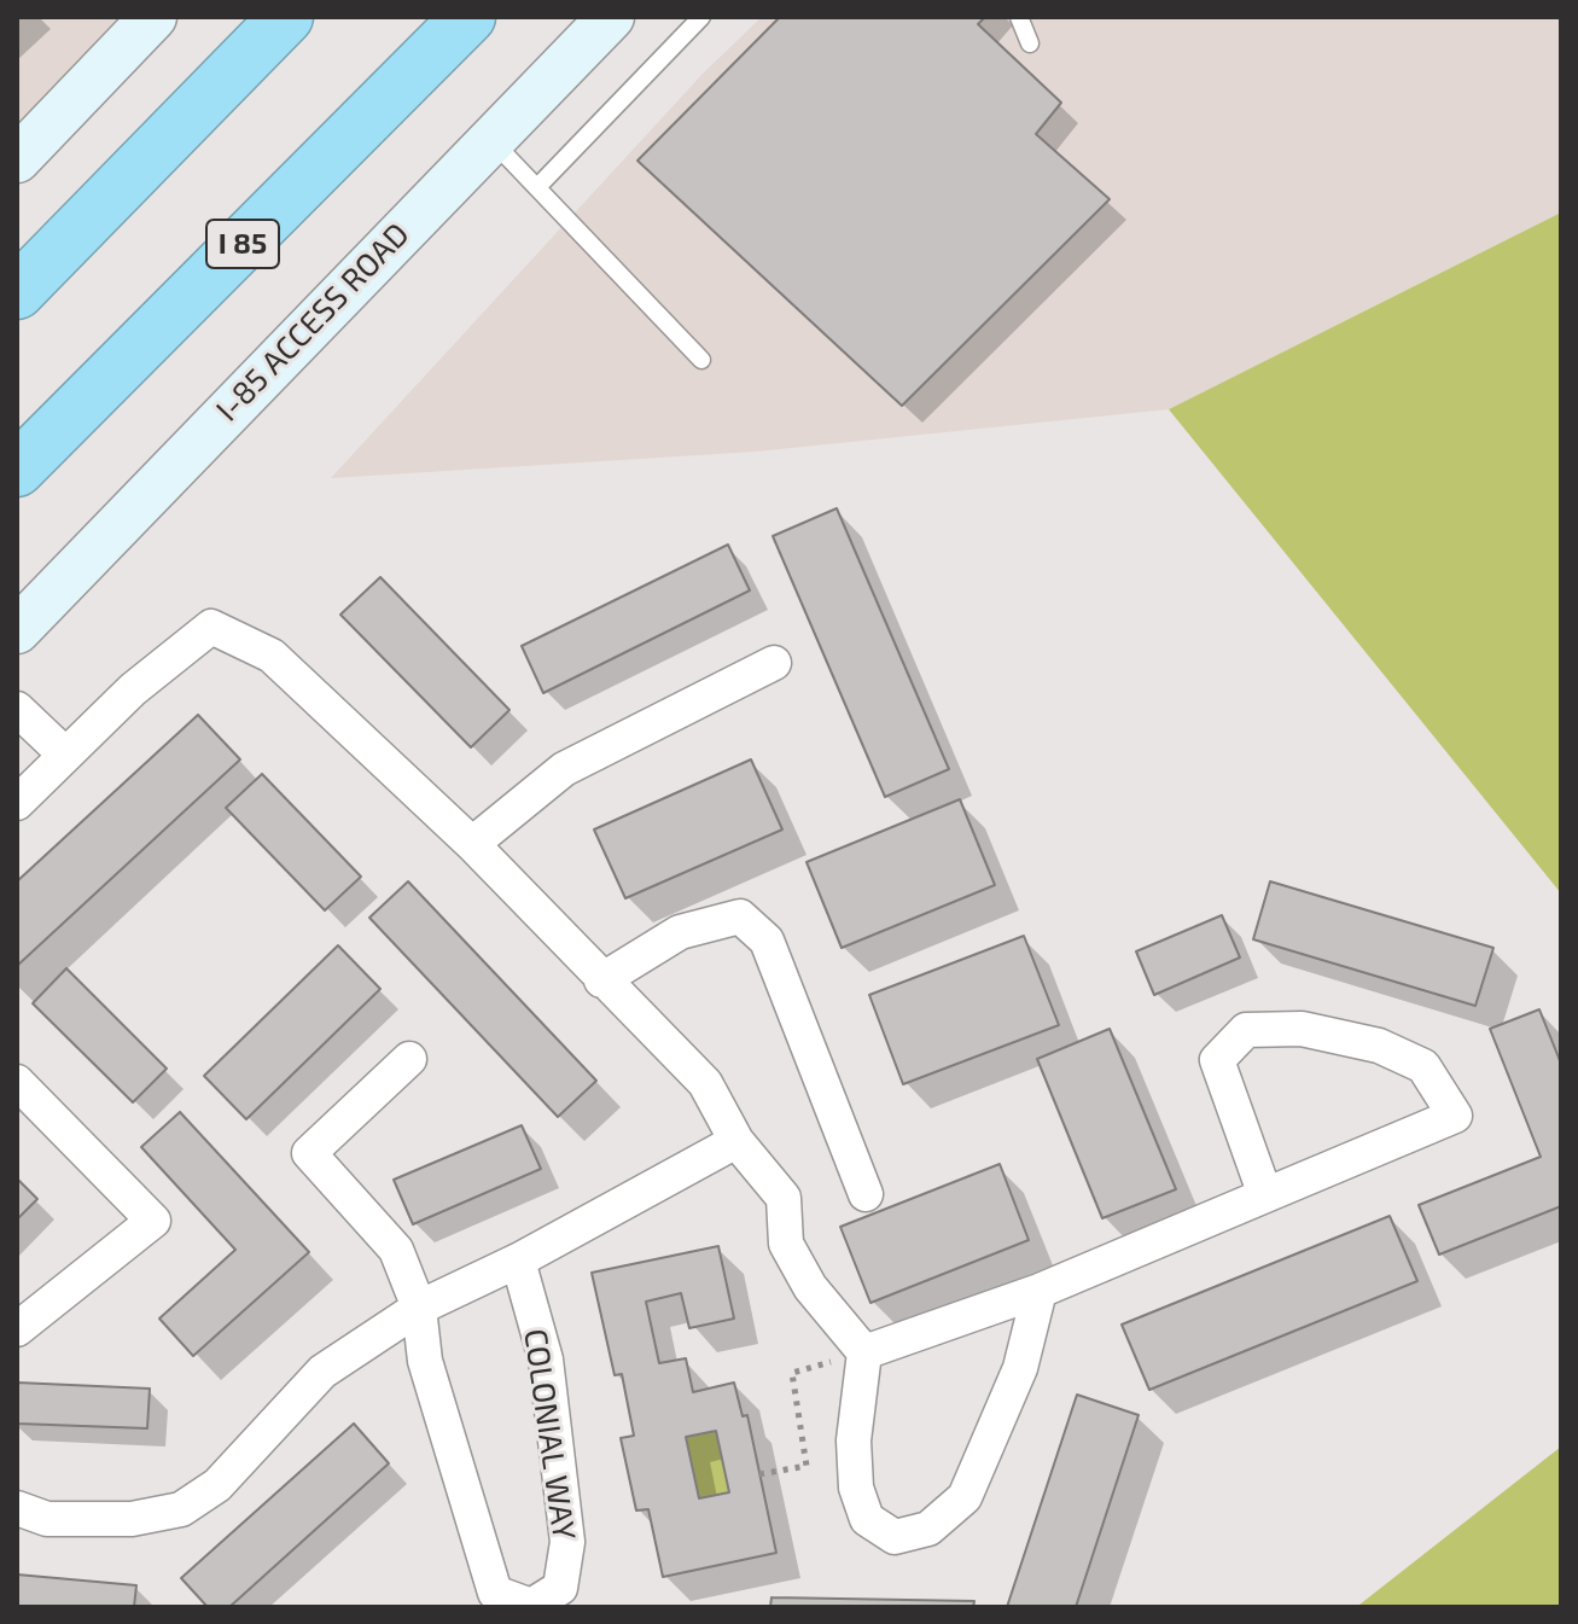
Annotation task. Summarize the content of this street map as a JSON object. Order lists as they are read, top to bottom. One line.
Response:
{"streets":{"highway":["I 85"],"main road":["I-85 ACCESS ROAD"],"street":["COLONIAL WAY"]}}
